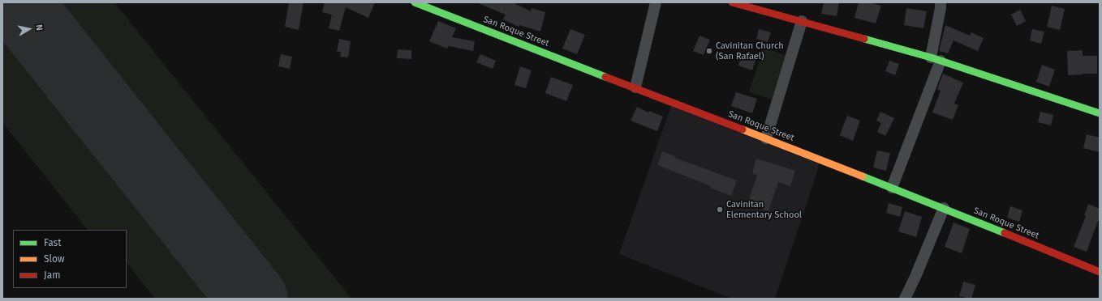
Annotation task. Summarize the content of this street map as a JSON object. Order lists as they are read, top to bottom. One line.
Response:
{"streets":{"street":["San Roque Street"]},"places":["Cavinitan Church (San Rafael)","Cavinitan Elementary School"],"legend":["Fast","Slow","Jam"],"north":"right"}
